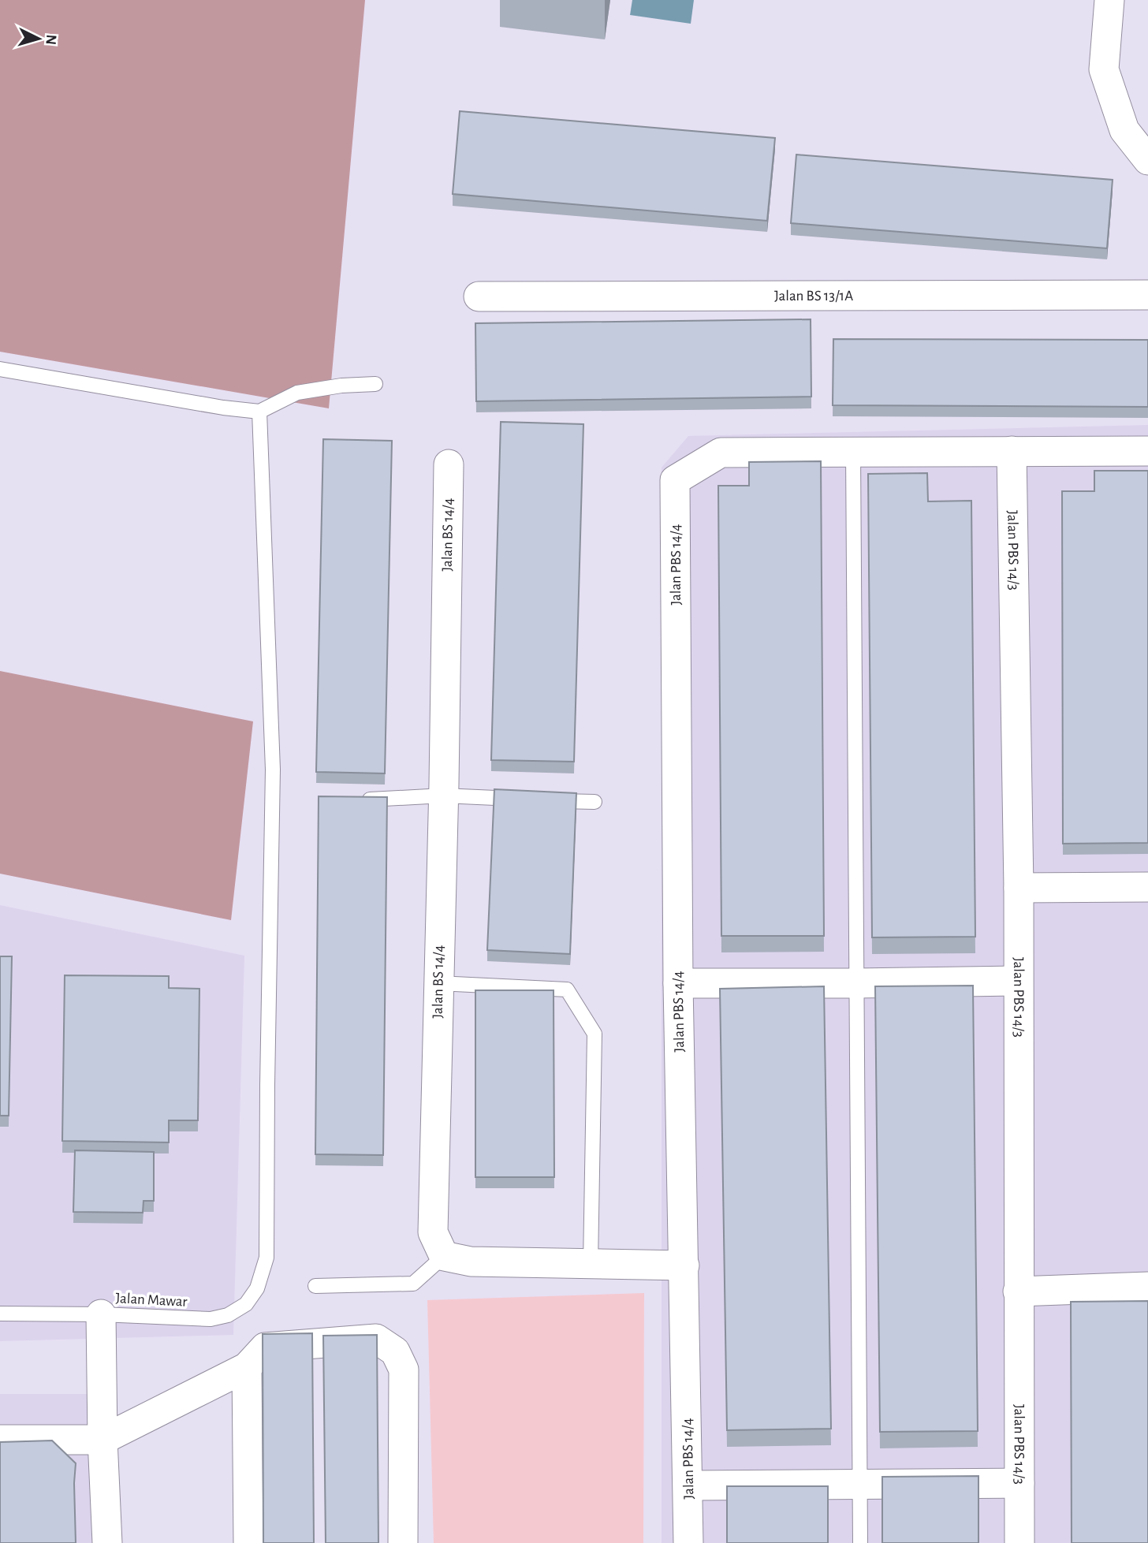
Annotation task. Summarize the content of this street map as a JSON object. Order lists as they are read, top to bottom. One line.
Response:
{"streets":{"street":["Jalan BS 13/1A","Jalan BS 14/4","Jalan PBS 14/3","Jalan PBS 14/4"],"lane":["Jalan Mawar"]},"north":"right"}
